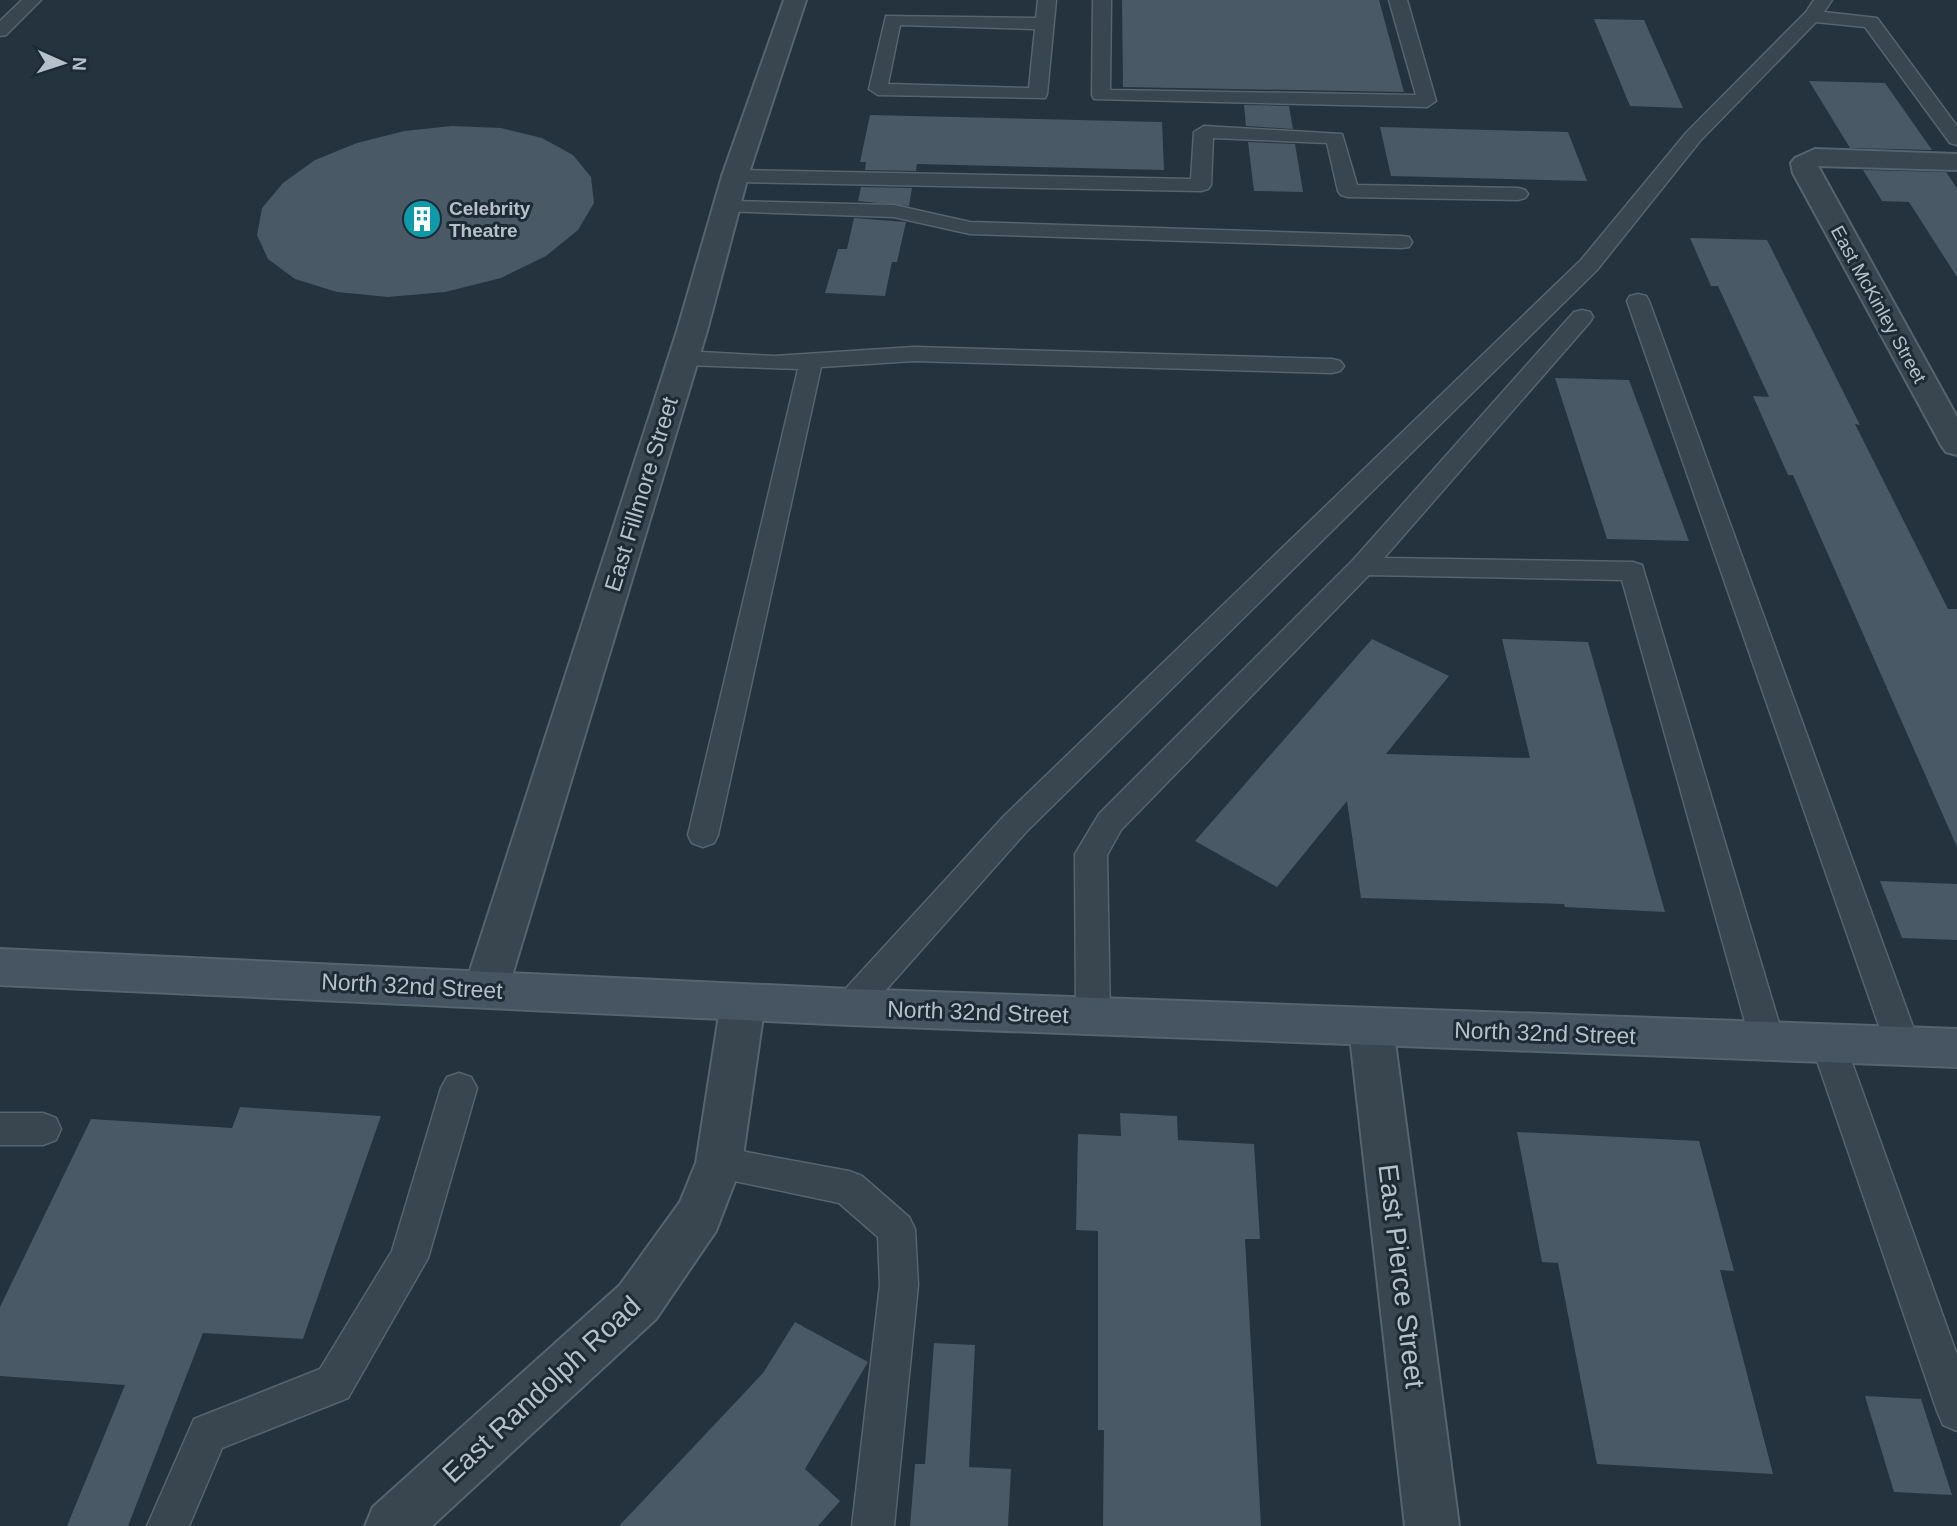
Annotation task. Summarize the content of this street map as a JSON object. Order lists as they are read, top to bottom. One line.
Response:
{"streets":{"main road":["North 32nd Street"],"street":["East McKinley Street","East Fillmore Street","East Pierce Street","East Randolph Road"]},"crossings":[["East Fillmore Street","North 32nd Street"],["North 32nd Street","East Pierce Street"],["North 32nd Street","East Randolph Road"]],"places":{"building":["Celebrity Theatre"]},"north":"right"}
